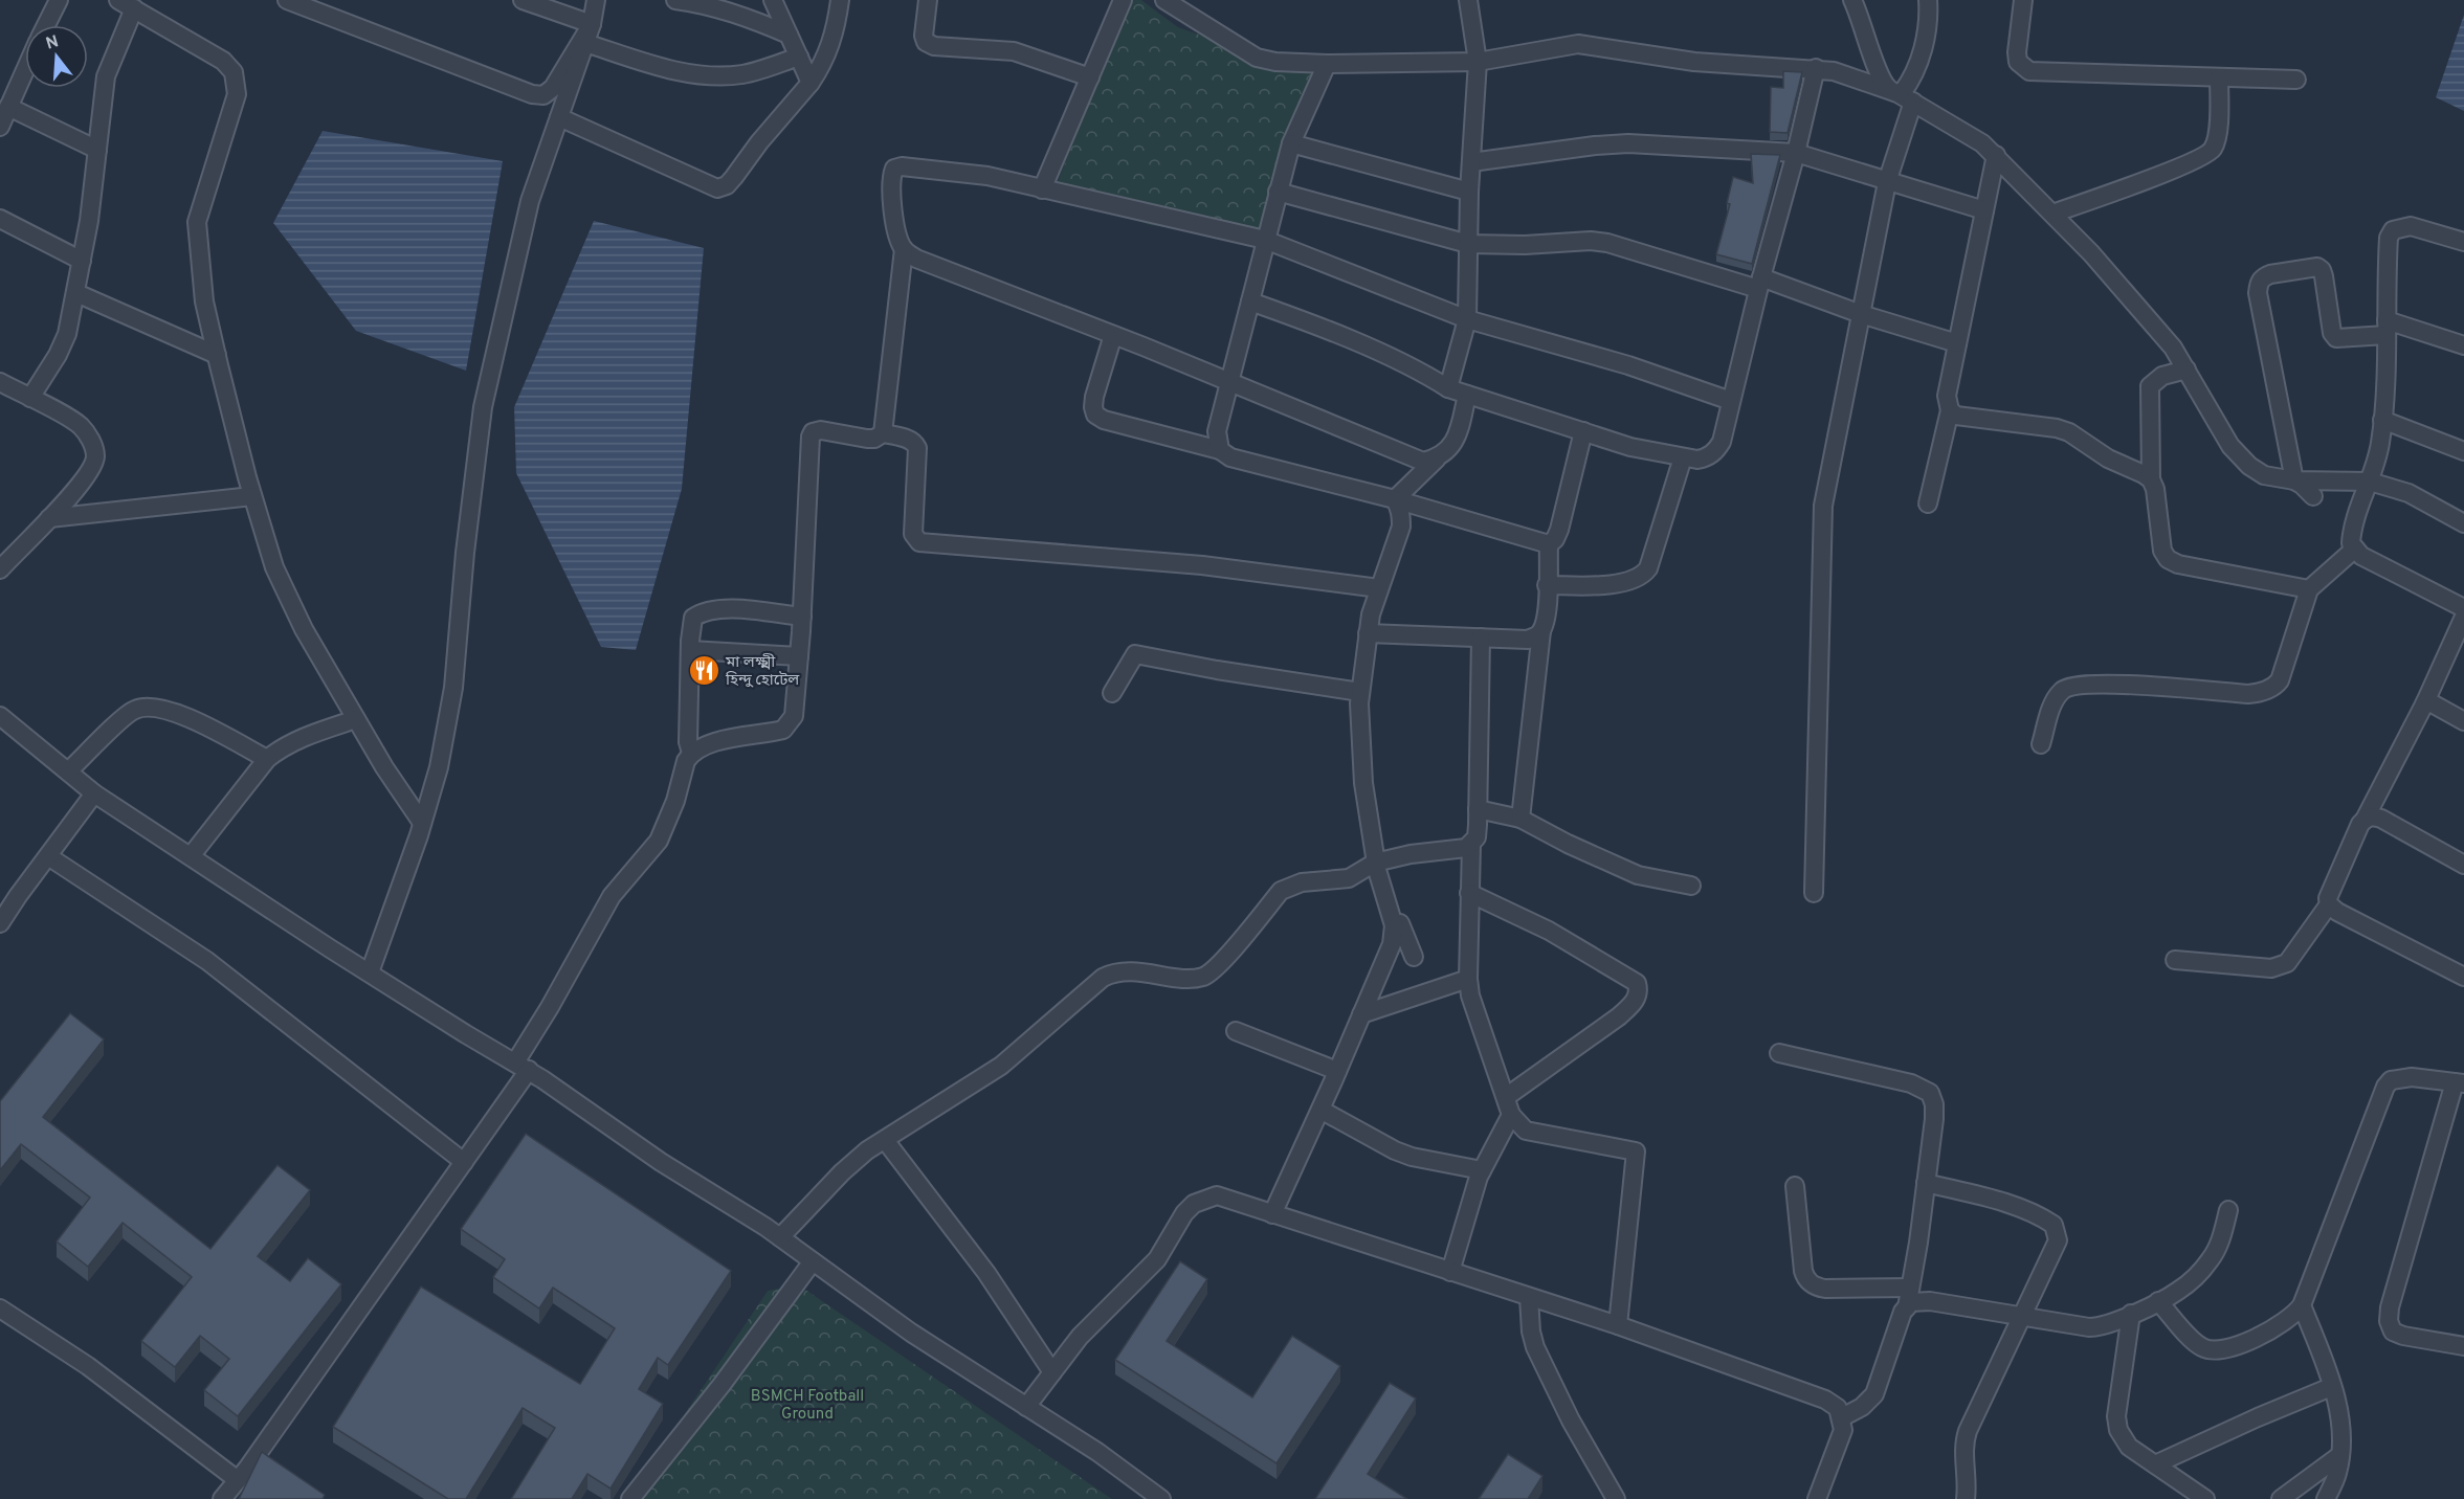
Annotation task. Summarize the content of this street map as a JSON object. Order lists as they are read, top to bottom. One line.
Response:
{"parks":["BSMCH Football Ground"],"places":{"restaurant":["মা লক্ষ্মী হিন্দু হোটেল"]},"north":"top"}
